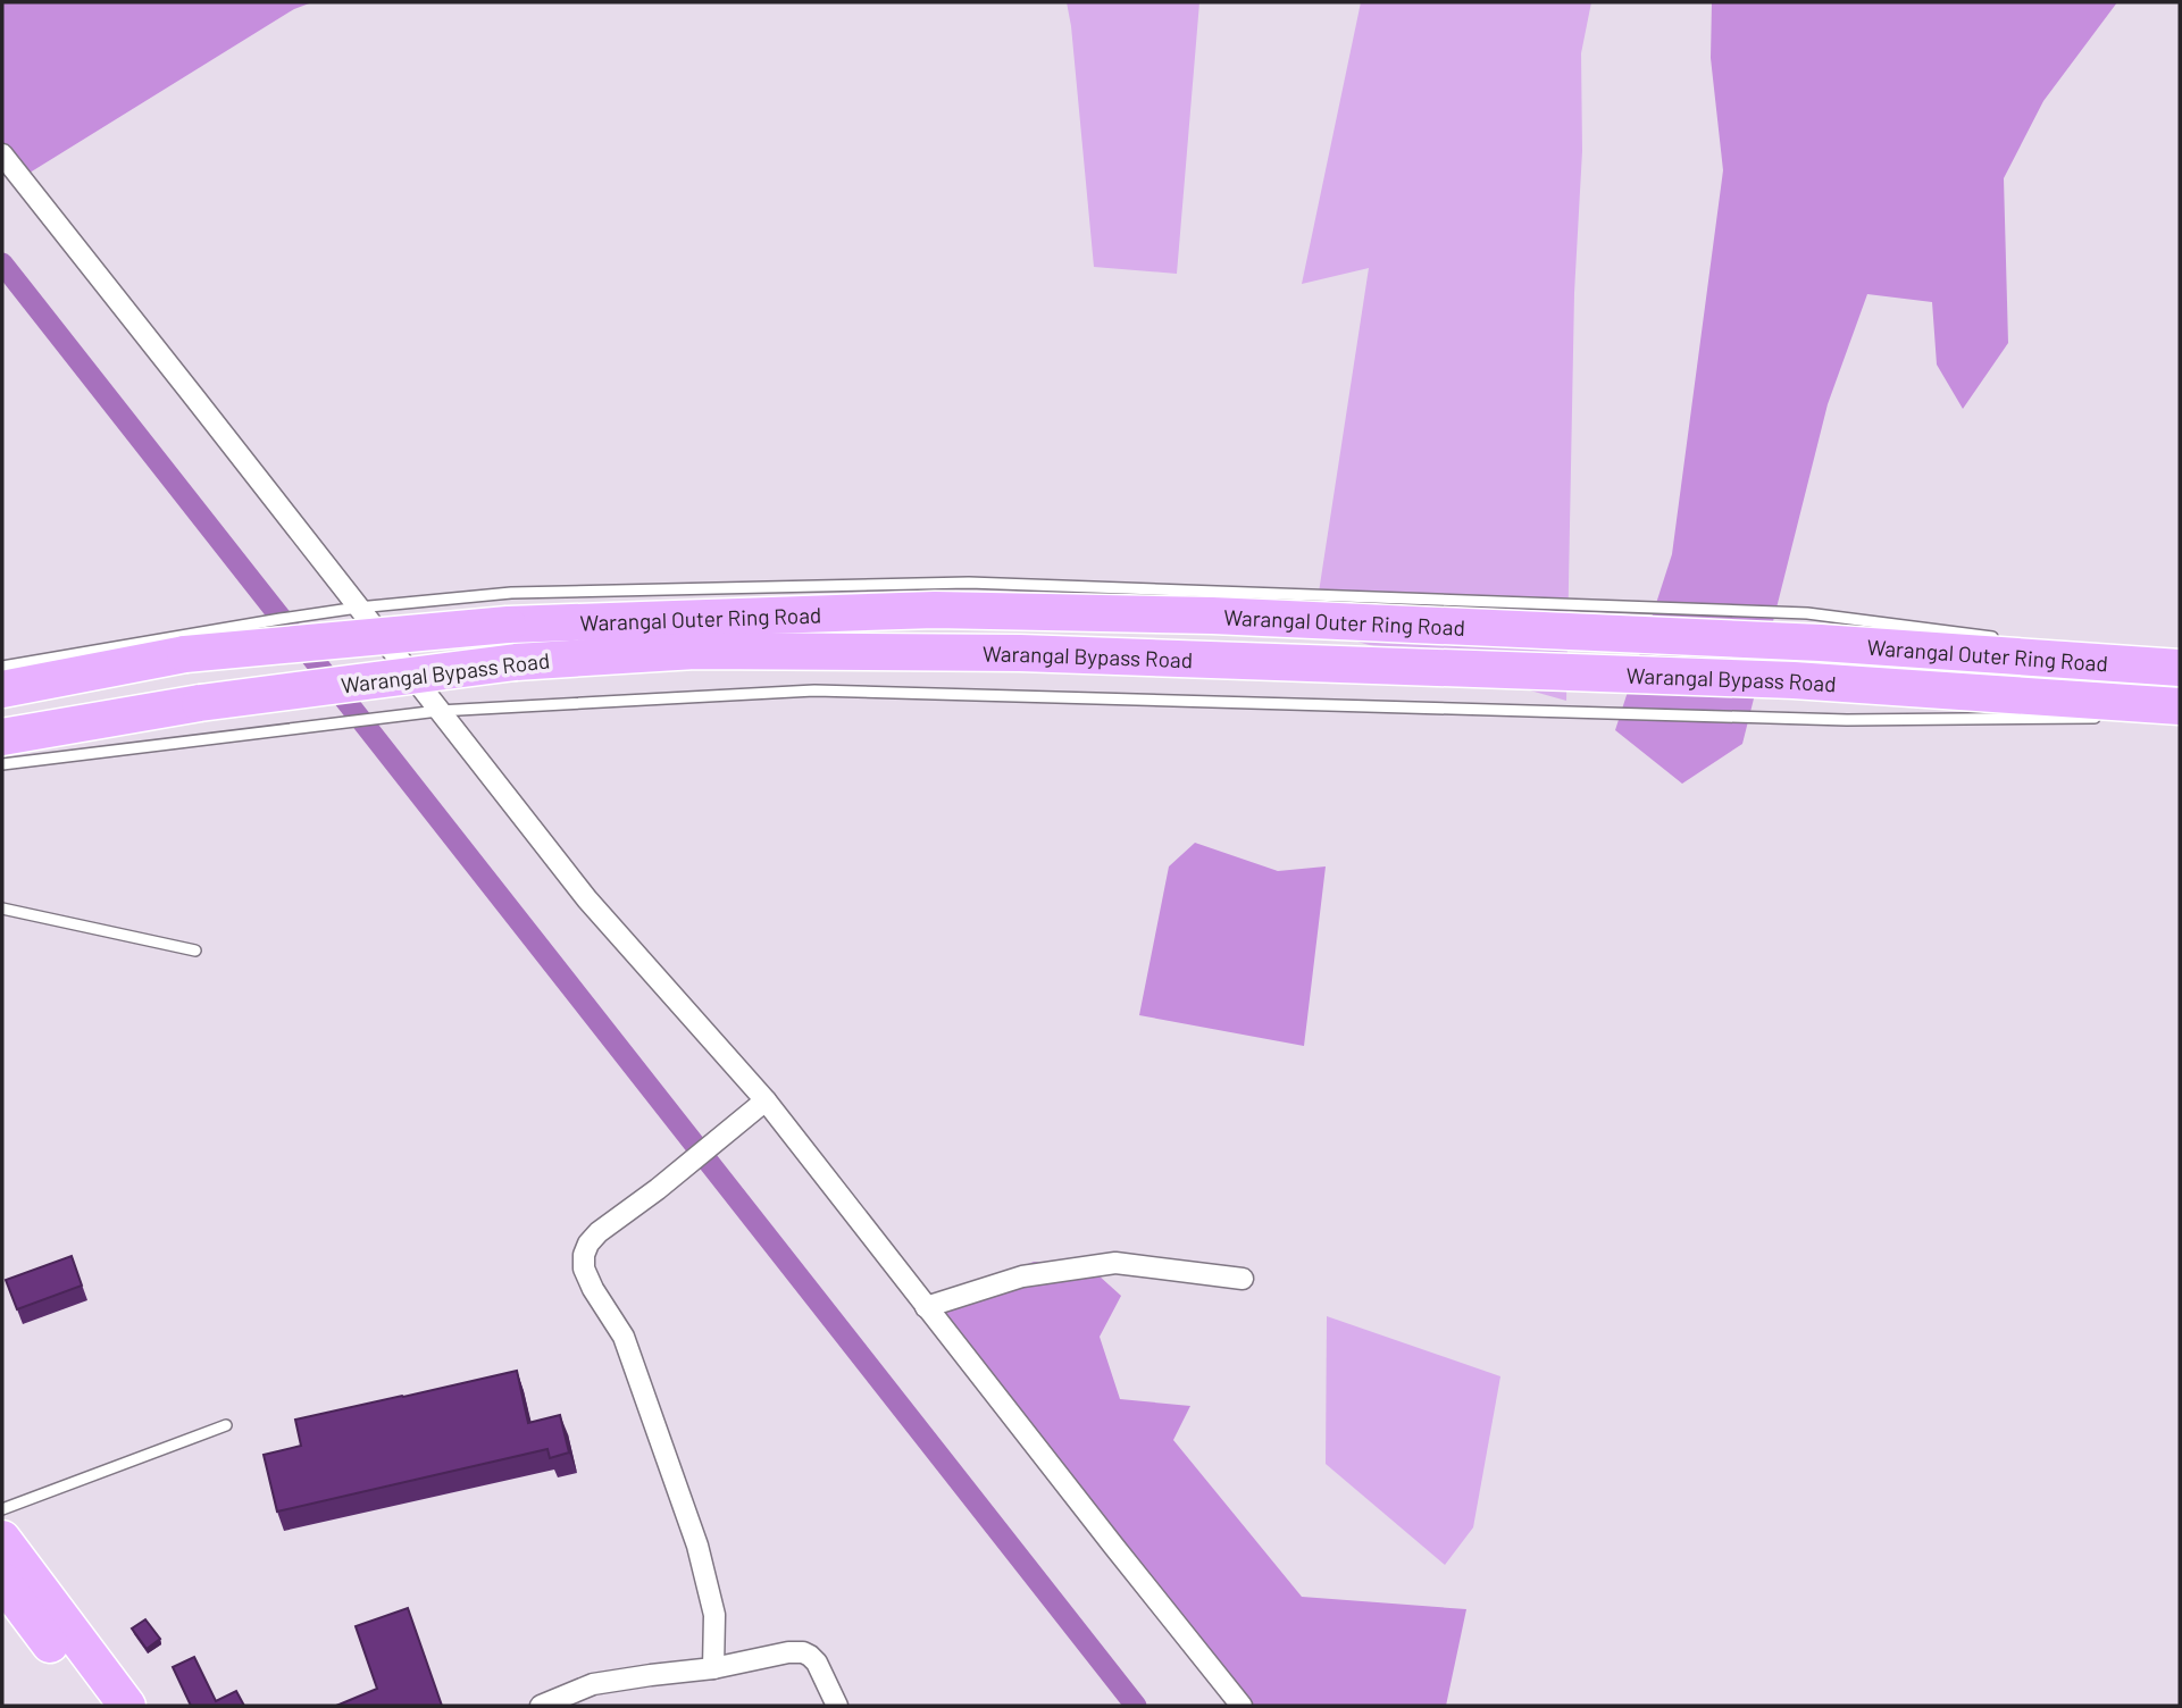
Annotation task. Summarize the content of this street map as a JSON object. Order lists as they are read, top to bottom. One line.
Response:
{"streets":{"highway":["Warangal Outer Ring Road","Warangal Bypass Road"]},"crossings":[["Warangal Outer Ring Road","Warangal Bypass Road"]]}
